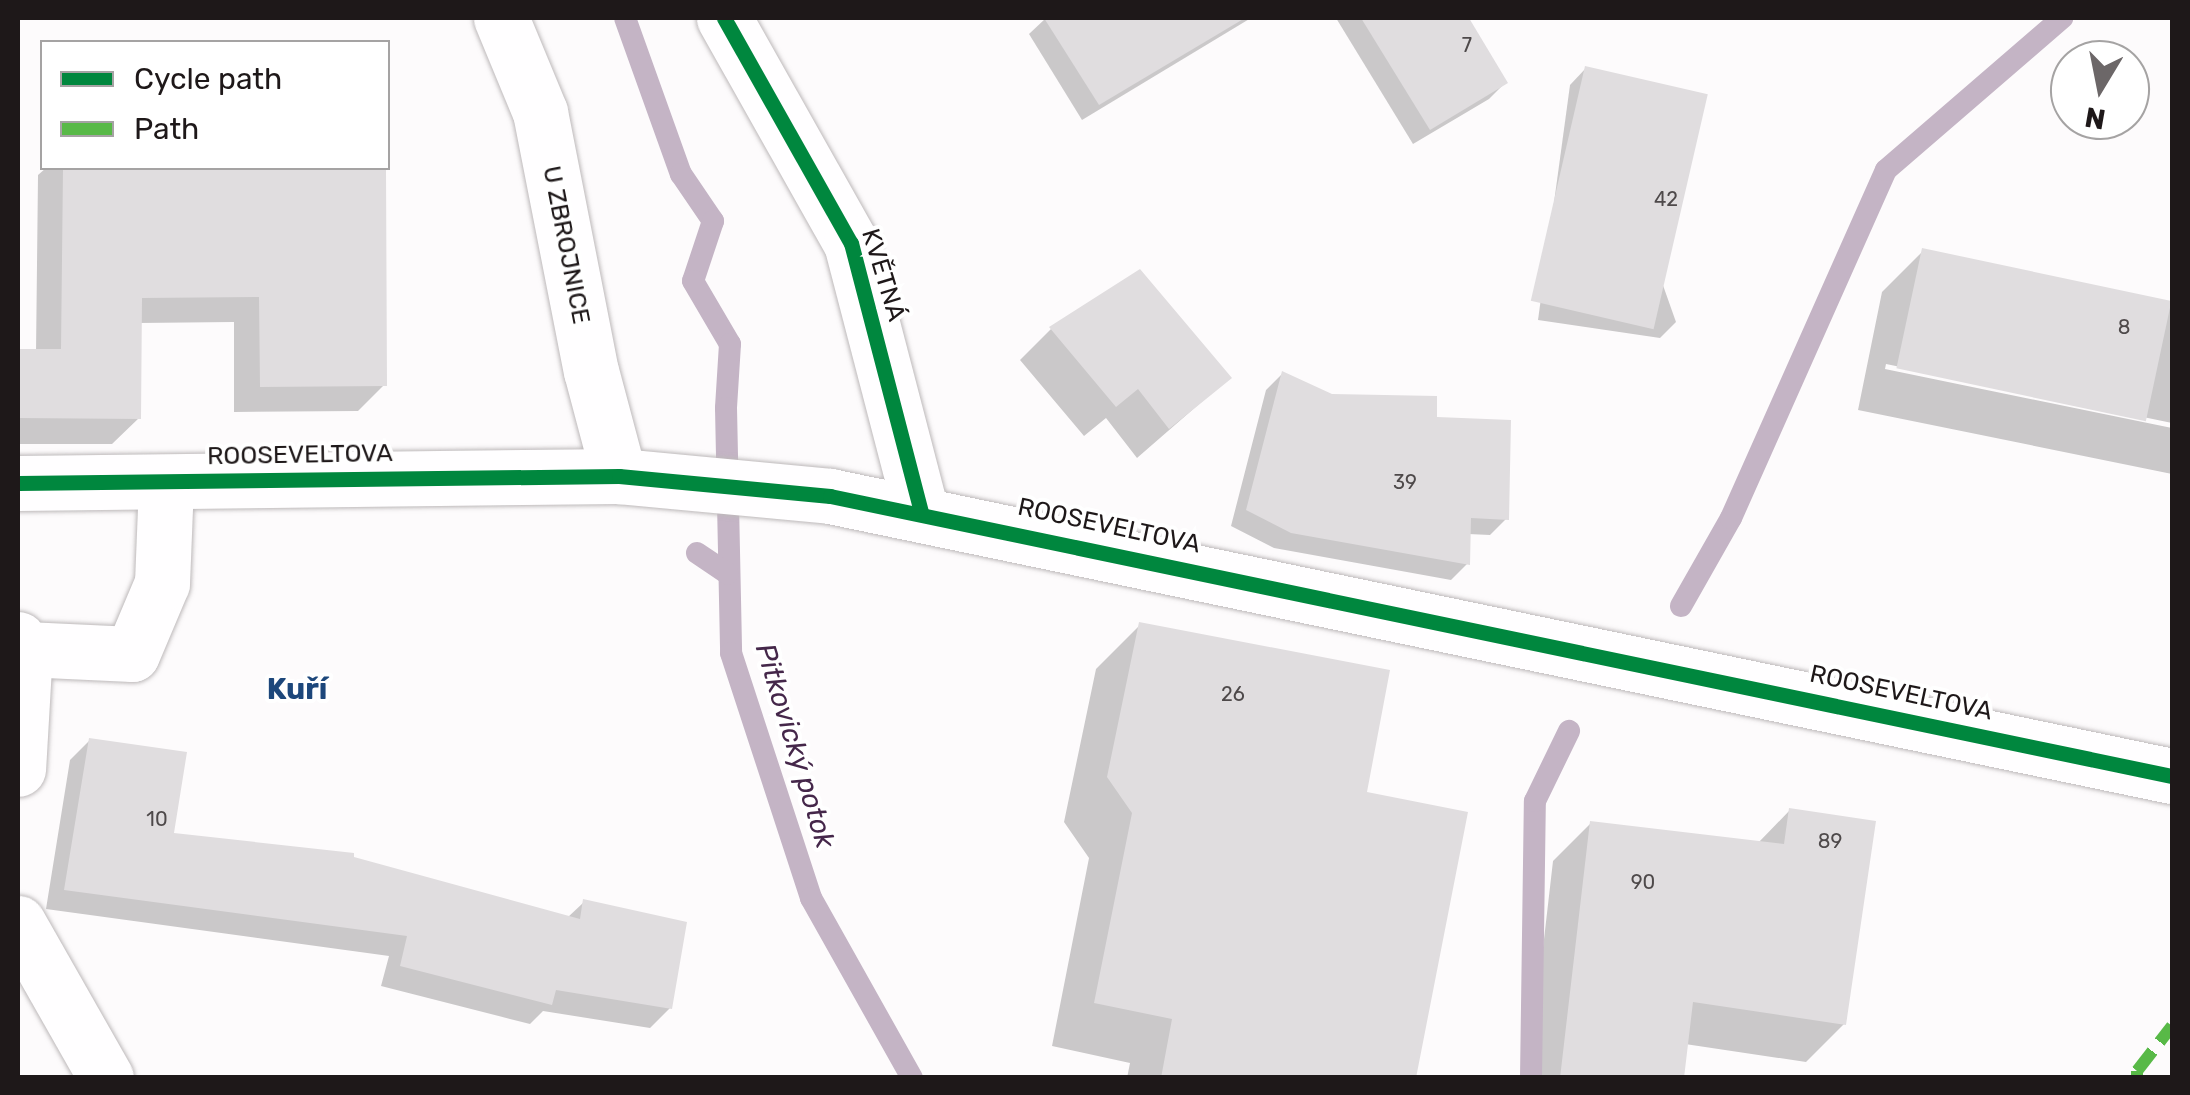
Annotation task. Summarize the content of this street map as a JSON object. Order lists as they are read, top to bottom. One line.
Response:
{"streets":{"street":["U ZBROJNICE","KVĚTNÁ","ROOSEVELTOVA"]},"crossings":[["U ZBROJNICE","ROOSEVELTOVA"],["KVĚTNÁ","ROOSEVELTOVA"]],"districts":["Kuří"],"water":["Pitkovický potok"],"house_numbers":["7","42","8","39","26","10","89","90"],"legend":["Cycle path","Path"],"north":"bottom"}
